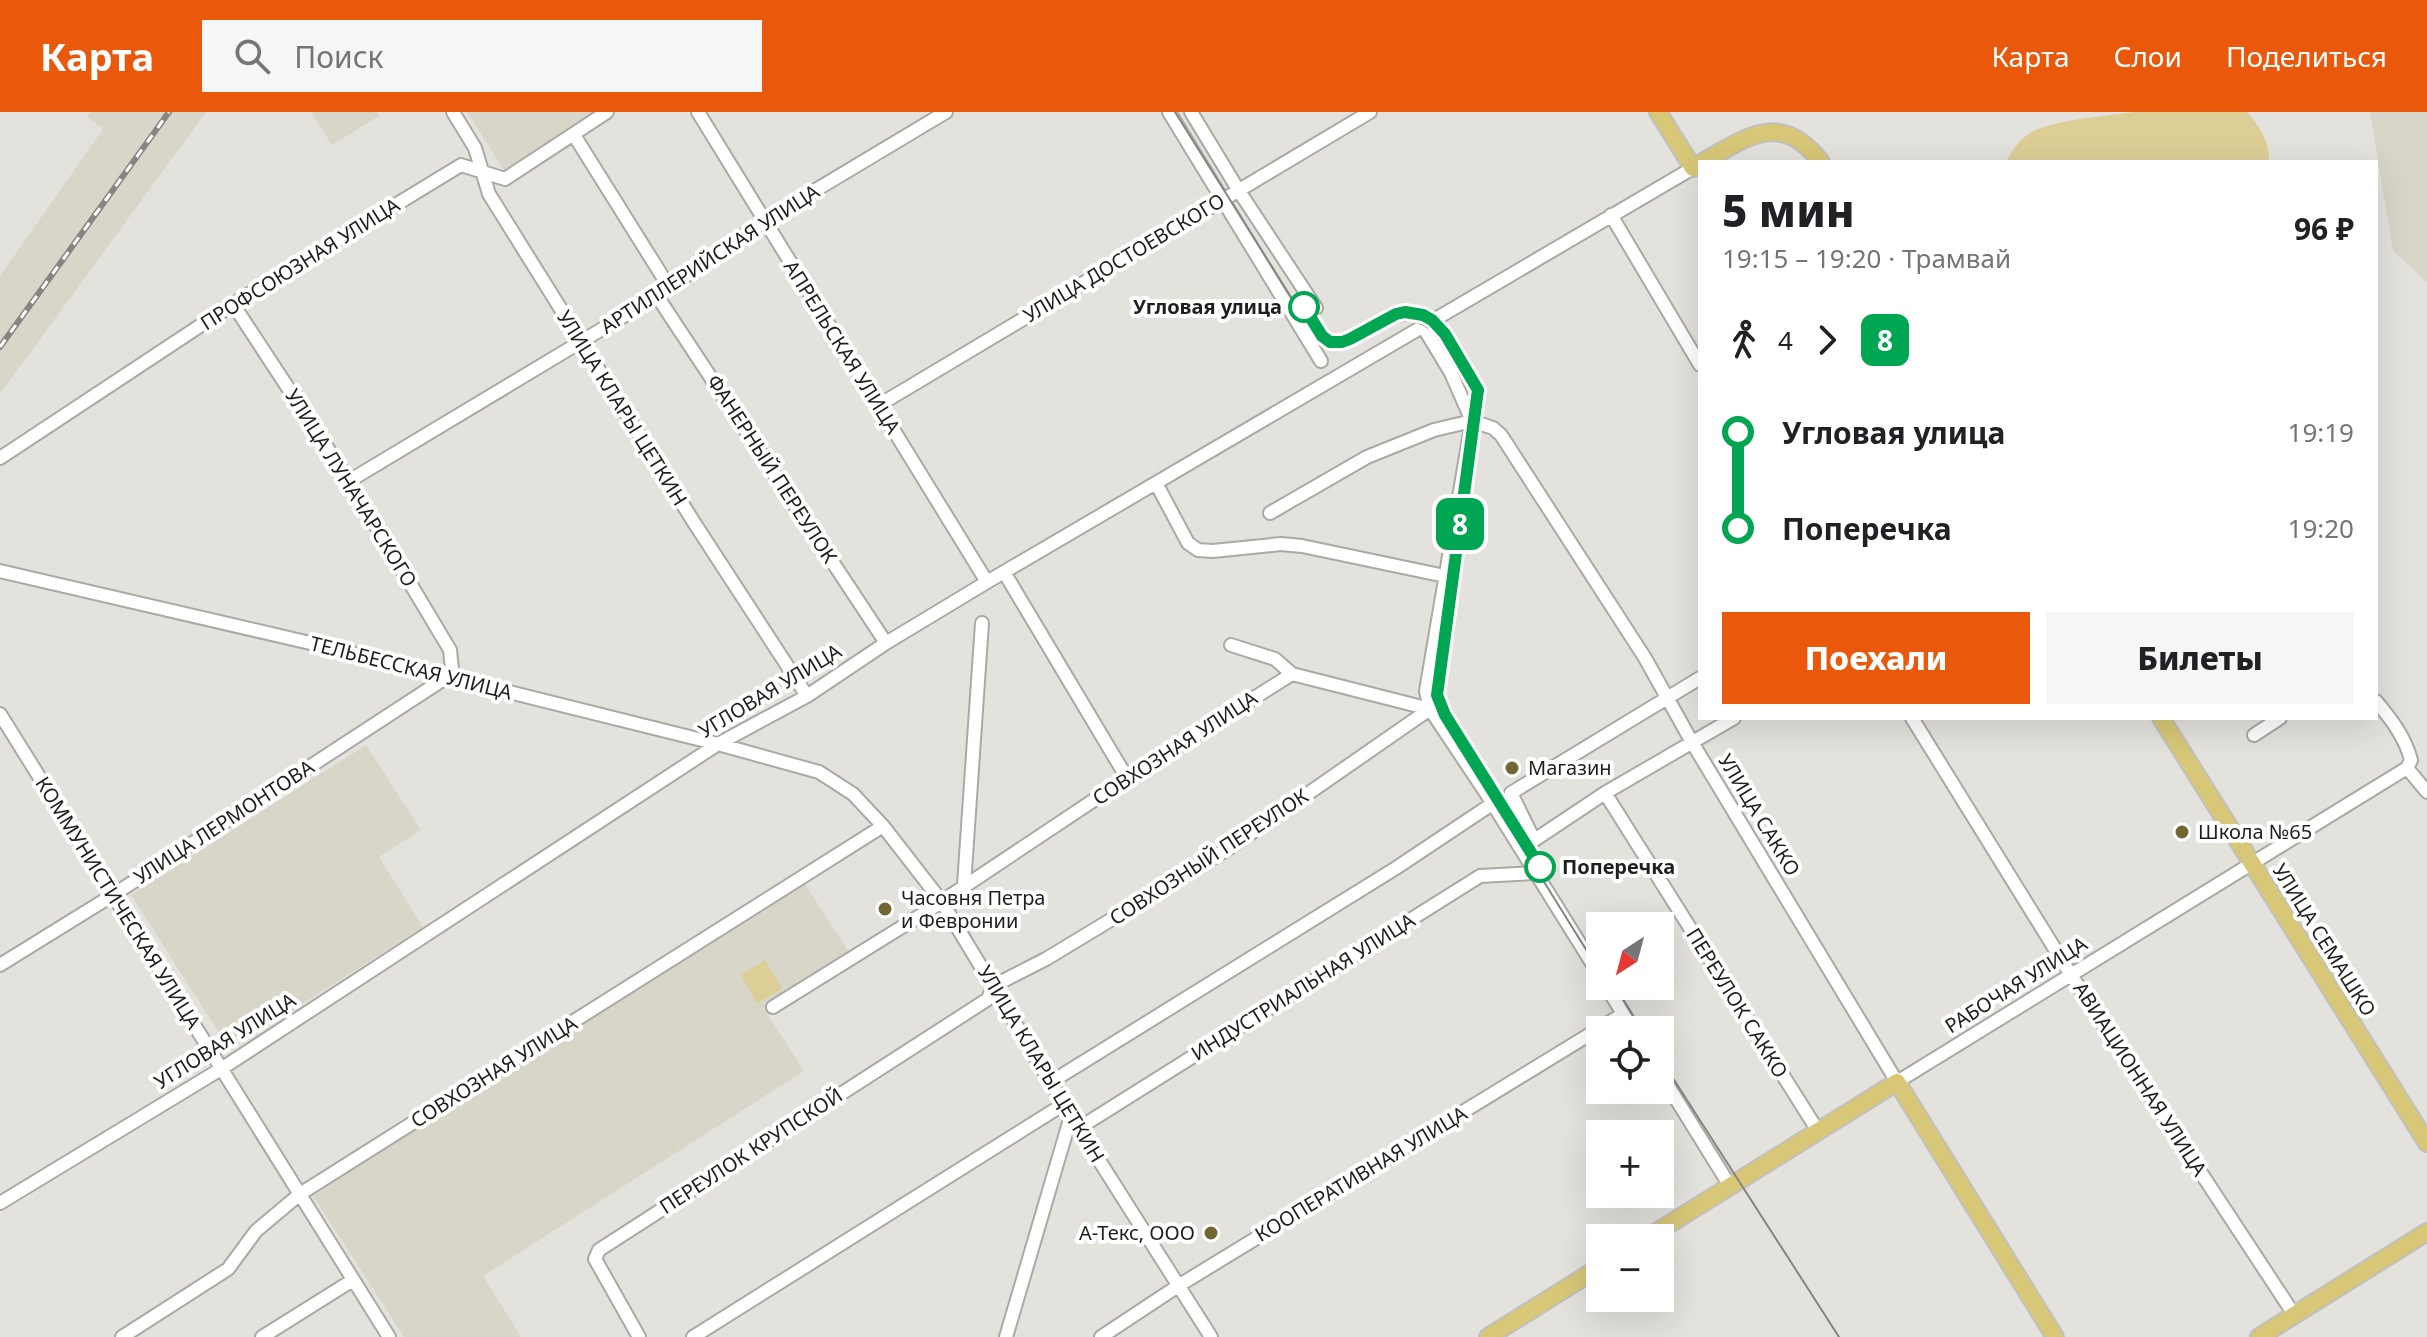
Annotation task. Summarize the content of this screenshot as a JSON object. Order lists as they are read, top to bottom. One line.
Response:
{"streets":{"main road":["УГЛОВАЯ УЛИЦА","УЛИЦА САККО","УЛИЦА СЕМАШКО","РАБОЧАЯ УЛИЦА"],"street":["УЛИЦА ДОСТОЕВСКОГО","АРТИЛЛЕРИЙСКАЯ УЛИЦА","ПРОФСОЮЗНАЯ УЛИЦА","АПРЕЛЬСКАЯ УЛИЦА","УЛИЦА КЛАРЫ ЦЕТКИН","ФАНЕРНЫЙ ПЕРЕУЛОК","УЛИЦА ЛУНАЧАРСКОГО","ТЕЛЬБЕССКАЯ УЛИЦА","СОВХОЗНАЯ УЛИЦА","УЛИЦА ЛЕРМОНТОВА","СОВХОЗНЫЙ ПЕРЕУЛОК","КОММУНИСТИЧЕСКАЯ УЛИЦА","ИНДУСТРИАЛЬНАЯ УЛИЦА","ПЕРЕУЛОК САККО","АВИАЦИОННАЯ УЛИЦА","ПЕРЕУЛОК КРУПСКОЙ","КООПЕРАТИВНАЯ УЛИЦА"]},"crossings":[["УЛИЦА ДОСТОЕВСКОГО","АПРЕЛЬСКАЯ УЛИЦА"],["АРТИЛЛЕРИЙСКАЯ УЛИЦА","АПРЕЛЬСКАЯ УЛИЦА"],["АРТИЛЛЕРИЙСКАЯ УЛИЦА","УЛИЦА КЛАРЫ ЦЕТКИН"],["АРТИЛЛЕРИЙСКАЯ УЛИЦА","ФАНЕРНЫЙ ПЕРЕУЛОК"],["АРТИЛЛЕРИЙСКАЯ УЛИЦА","УЛИЦА ЛУНАЧАРСКОГО"],["ПРОФСОЮЗНАЯ УЛИЦА","УЛИЦА КЛАРЫ ЦЕТКИН"],["ПРОФСОЮЗНАЯ УЛИЦА","УЛИЦА ЛУНАЧАРСКОГО"],["АПРЕЛЬСКАЯ УЛИЦА","УГЛОВАЯ УЛИЦА"],["УЛИЦА КЛАРЫ ЦЕТКИН","ТЕЛЬБЕССКАЯ УЛИЦА"],["УЛИЦА КЛАРЫ ЦЕТКИН","УГЛОВАЯ УЛИЦА"],["УЛИЦА КЛАРЫ ЦЕТКИН","СОВХОЗНАЯ УЛИЦА"],["УЛИЦА КЛАРЫ ЦЕТКИН","СОВХОЗНЫЙ ПЕРЕУЛОК"],["УЛИЦА КЛАРЫ ЦЕТКИН","ИНДУСТРИАЛЬНАЯ УЛИЦА"],["УЛИЦА КЛАРЫ ЦЕТКИН","ПЕРЕУЛОК КРУПСКОЙ"],["УЛИЦА КЛАРЫ ЦЕТКИН","КООПЕРАТИВНАЯ УЛИЦА"],["ФАНЕРНЫЙ ПЕРЕУЛОК","УГЛОВАЯ УЛИЦА"],["УЛИЦА ЛУНАЧАРСКОГО","ТЕЛЬБЕССКАЯ УЛИЦА"],["УЛИЦА ЛУНАЧАРСКОГО","УЛИЦА ЛЕРМОНТОВА"],["ТЕЛЬБЕССКАЯ УЛИЦА","УГЛОВАЯ УЛИЦА"],["ТЕЛЬБЕССКАЯ УЛИЦА","УЛИЦА ЛЕРМОНТОВА"],["УГЛОВАЯ УЛИЦА","КОММУНИСТИЧЕСКАЯ УЛИЦА"],["СОВХОЗНАЯ УЛИЦА","КОММУНИСТИЧЕСКАЯ УЛИЦА"],["УЛИЦА САККО","РАБОЧАЯ УЛИЦА"],["УЛИЦА ЛЕРМОНТОВА","КОММУНИСТИЧЕСКАЯ УЛИЦА"],["СОВХОЗНЫЙ ПЕРЕУЛОК","ПЕРЕУЛОК КРУПСКОЙ"],["УЛИЦА СЕМАШКО","РАБОЧАЯ УЛИЦА"],["РАБОЧАЯ УЛИЦА","ПЕРЕУЛОК САККО"],["РАБОЧАЯ УЛИЦА","АВИАЦИОННАЯ УЛИЦА"]],"places":["Угловая улица","Магазин","Школа №65","Поперечка","Часовня Петра и Февронии","А-Текс, ООО"],"lines":["tram line 8"],"north":"bottom left","page":{"header":"Карта","search":"Поиск","nav":["Карта","Слои","Поделиться"],"on_map":"8","heading":["5 мин","19:15 – 19:20 · Трамвай","96 ₽"],"legs":["4","8"],"list":[{"name":"Угловая улица","value":"19:19"},{"name":"Поперечка","value":"19:20"}],"buttons":["Поехали","Билеты"],"map_buttons":["+","−"]}}
